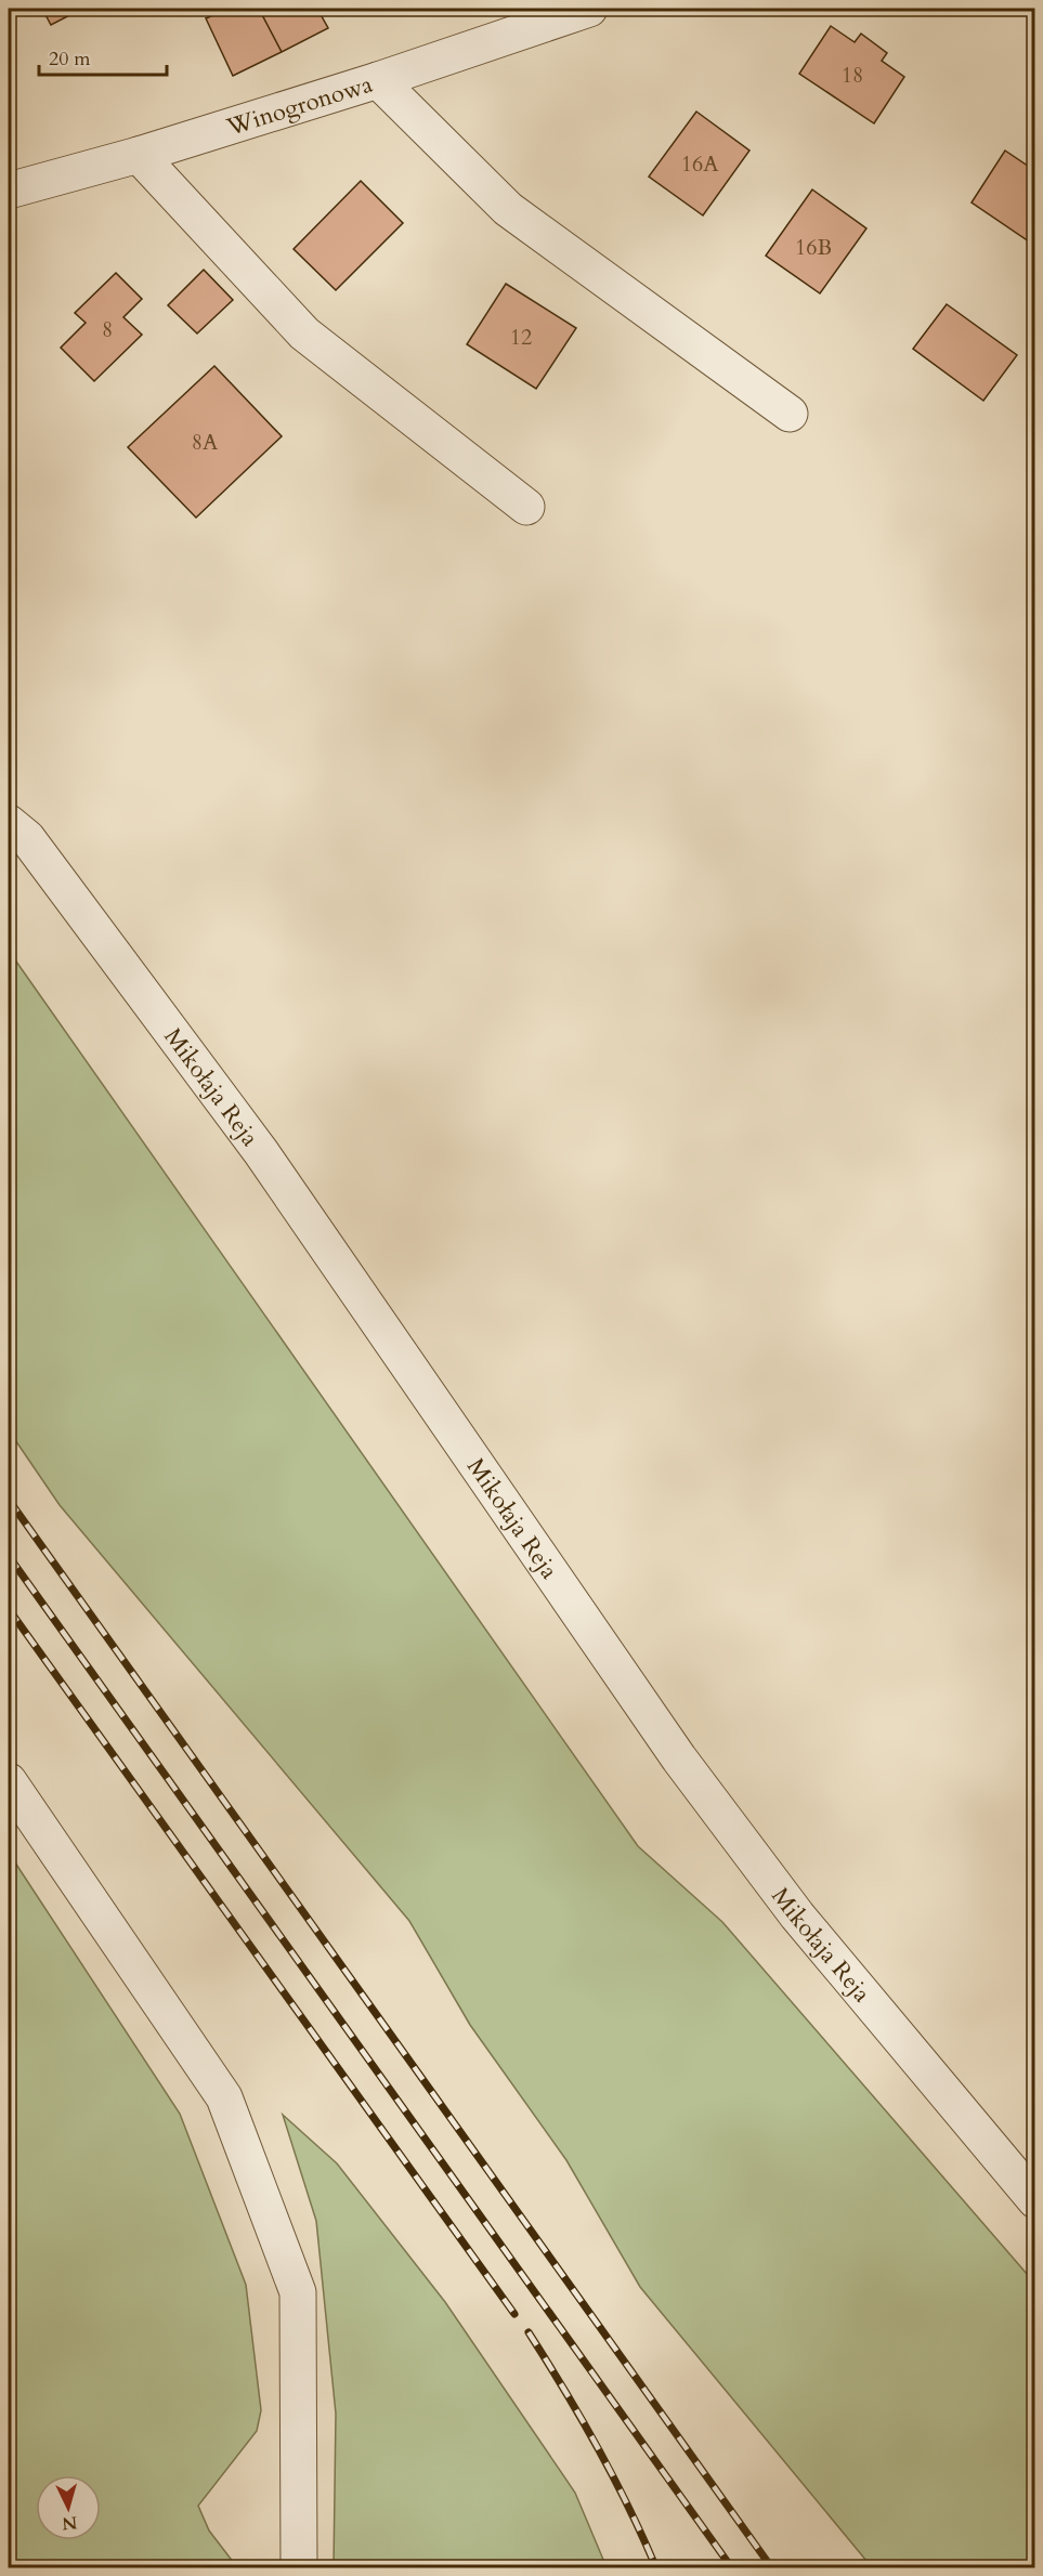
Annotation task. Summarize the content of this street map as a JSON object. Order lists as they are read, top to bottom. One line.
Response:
{"streets":{"street":["Winogronowa","Mikołaja Reja"]},"house_numbers":["18","16A","16B","8","12","8A"],"scale_bar":"20 m","north":"bottom"}
